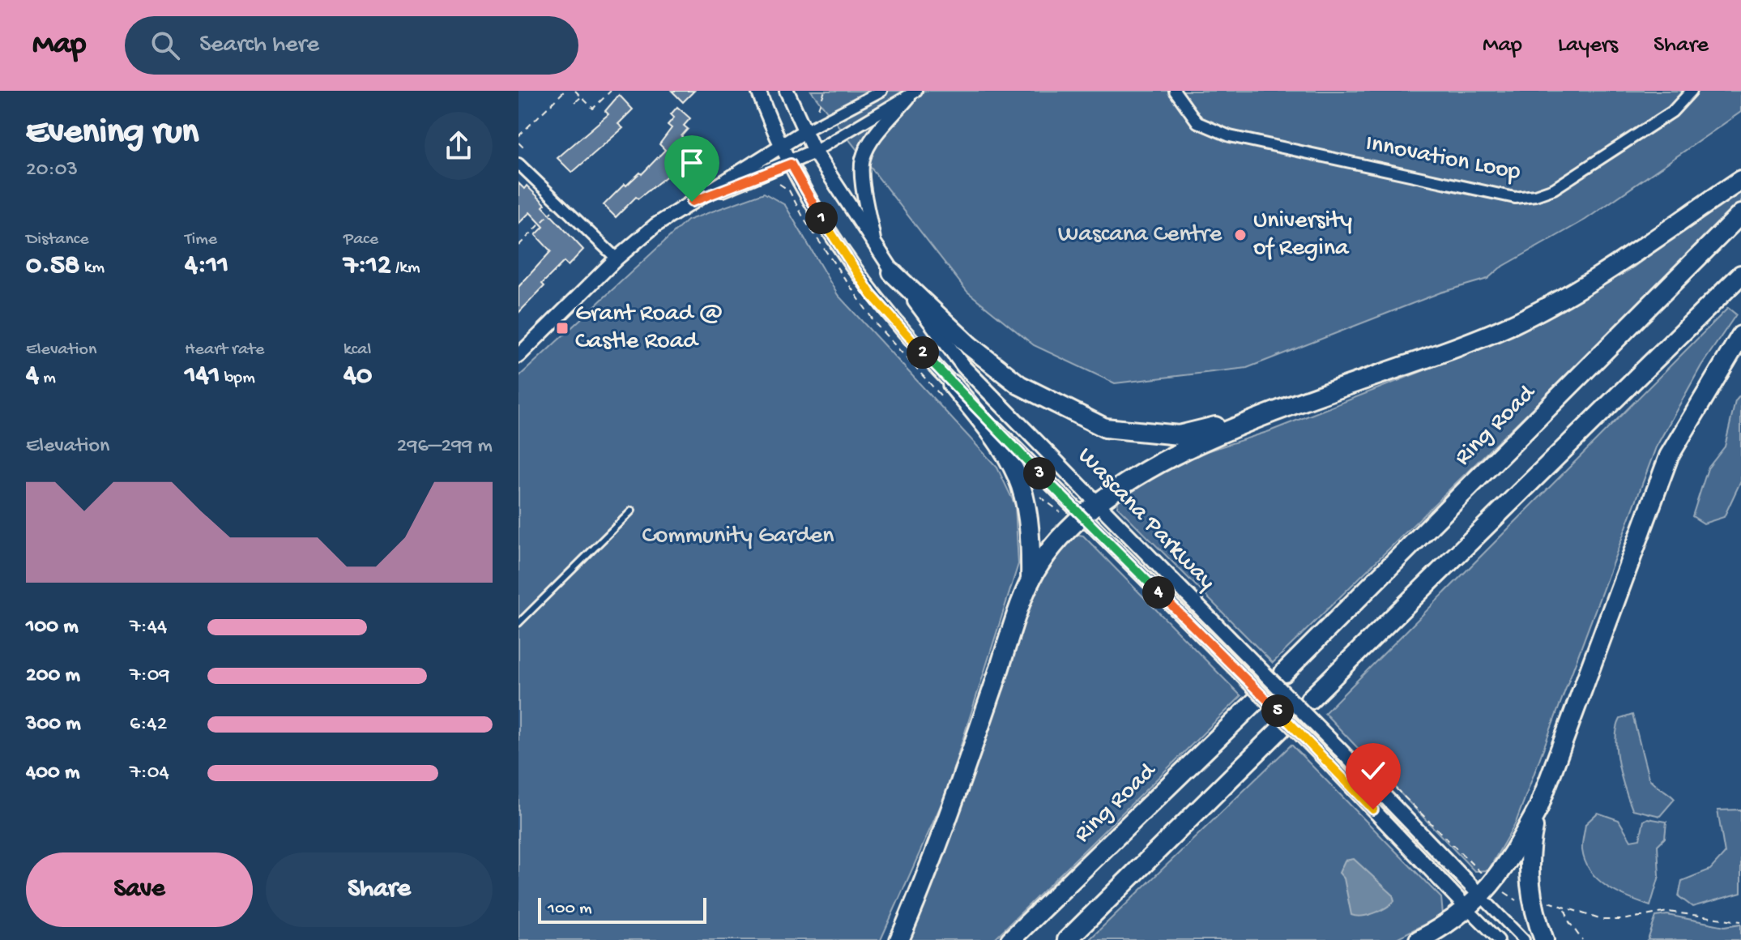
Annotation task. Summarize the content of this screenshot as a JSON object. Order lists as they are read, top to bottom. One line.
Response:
{"streets":{"highway":["Ring Road"],"main road":["Wascana Parkway"],"street":["Innovation Loop"]},"parks":["Wascana Centre","Community Garden"],"places":{"other":["University of Regina"],"transit":["Grant Road @ Castle Road"]},"scale_bar":"100 m","page":{"header":"Map","search":"Search here","nav":["Map","Layers","Share"],"heading":["Evening run","20:03"],"stats":[["Distance","0.58 km"],["Time","4:11"],["Pace","7:12 /km"],["Elevation","4 m"],["Heart rate","141 bpm"],["kcal","40"]],"pins":["1","2","3","4","5"],"chart":["Elevation","296–299 m"],"list":[{"name":"100 m","note":"7:44"},{"name":"200 m","note":"7:09"},{"name":"300 m","note":"6:42"},{"name":"400 m","note":"7:04"}],"buttons":["Save","Share"],"scale":"100 m"}}
